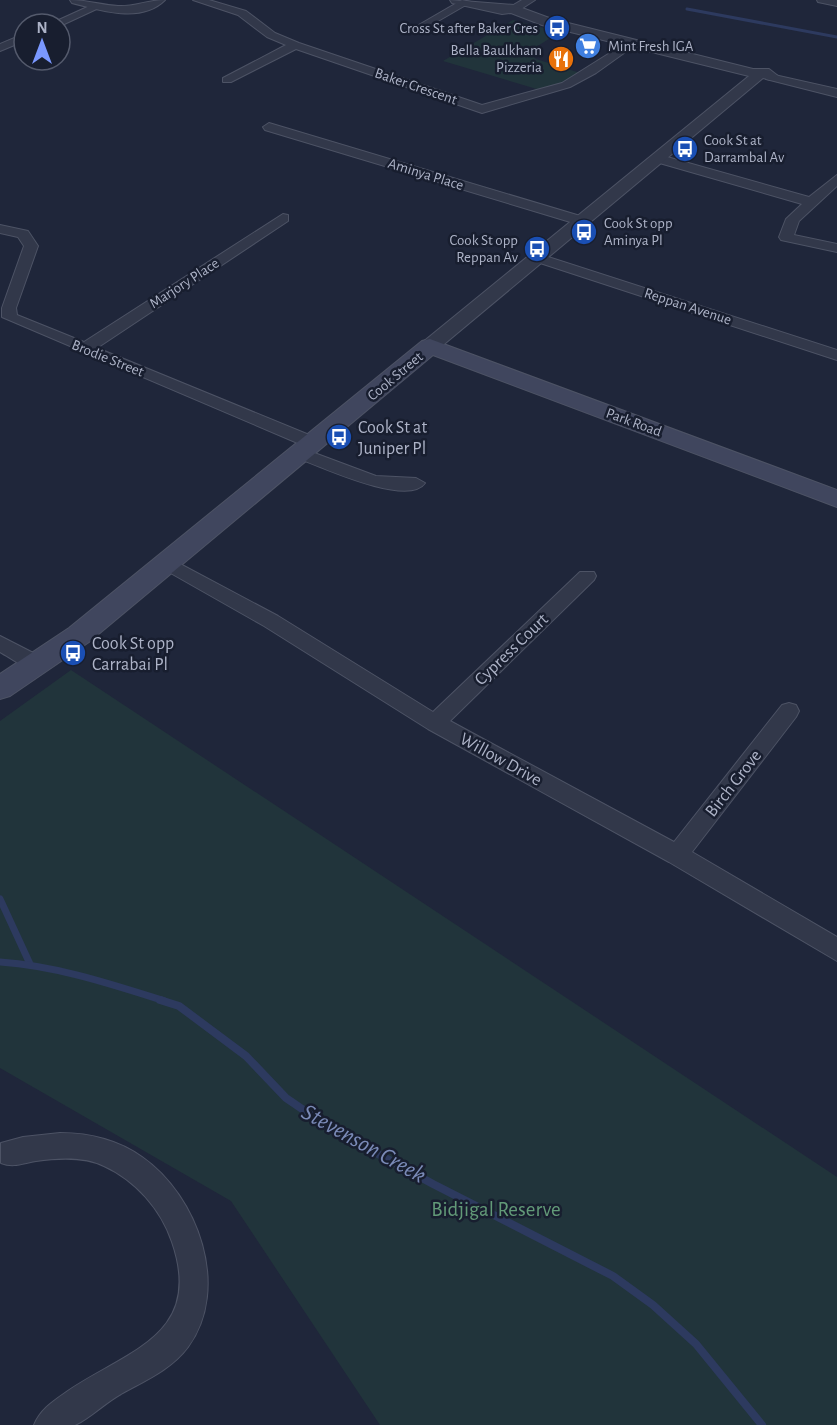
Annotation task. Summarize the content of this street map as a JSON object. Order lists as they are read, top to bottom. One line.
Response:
{"streets":{"main road":["Cook Street","Park Road"],"street":["Baker Crescent","Aminya Place","Marjory Place","Reppan Avenue","Brodie Street","Cypress Court","Willow Drive","Birch Grove"]},"crossings":[["Aminya Place","Cook Street"],["Marjory Place","Brodie Street"],["Reppan Avenue","Cook Street"],["Brodie Street","Cook Street"],["Cook Street","Park Road"],["Cook Street","Willow Drive"],["Cypress Court","Willow Drive"],["Willow Drive","Birch Grove"]],"water":["Stevenson Creek"],"parks":["Bidjigal Reserve"],"places":{"bus stop":["Cross St after Baker Cres","Cook St at Darrambal Av","Cook St opp Aminya Pl","Cook St opp Reppan Av","Cook St at Juniper Pl","Cook St opp Carrabai Pl"],"supermarket":["Mint Fresh IGA"],"restaurant":["Bella Baulkham Pizzeria"]},"north":"top"}
